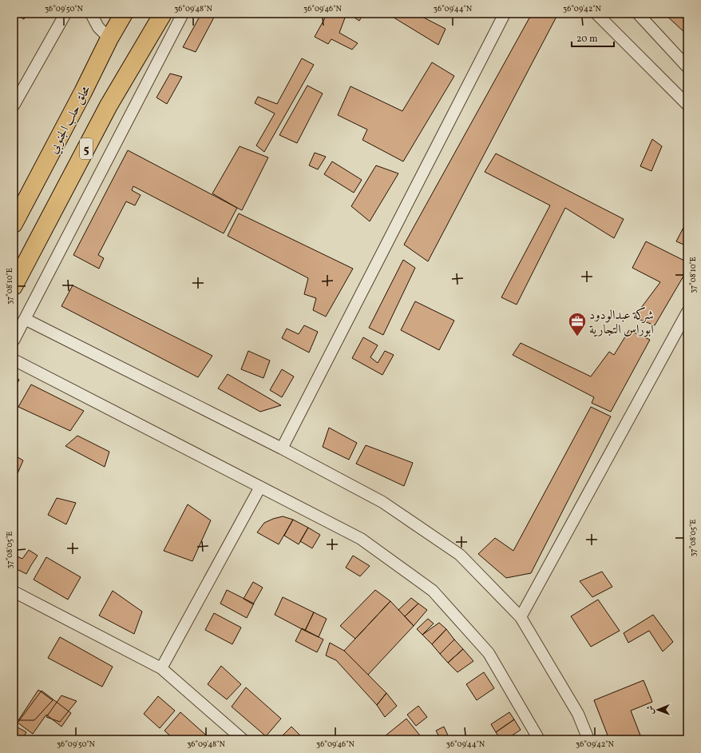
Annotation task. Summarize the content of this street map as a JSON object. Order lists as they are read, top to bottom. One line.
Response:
{"streets":{"highway":["محلق حلب الجنوبي","5"]},"places":{"office":["شركة عبدالودود ابوراس التجارية"]},"scale_bar":"20 m","north":"left","coordinates":["36°09'50\"N","36°09'48\"N","36°09'46\"N","36°09'44\"N","36°09'42\"N","37°08'10\"E","37°08'05\"E"]}
